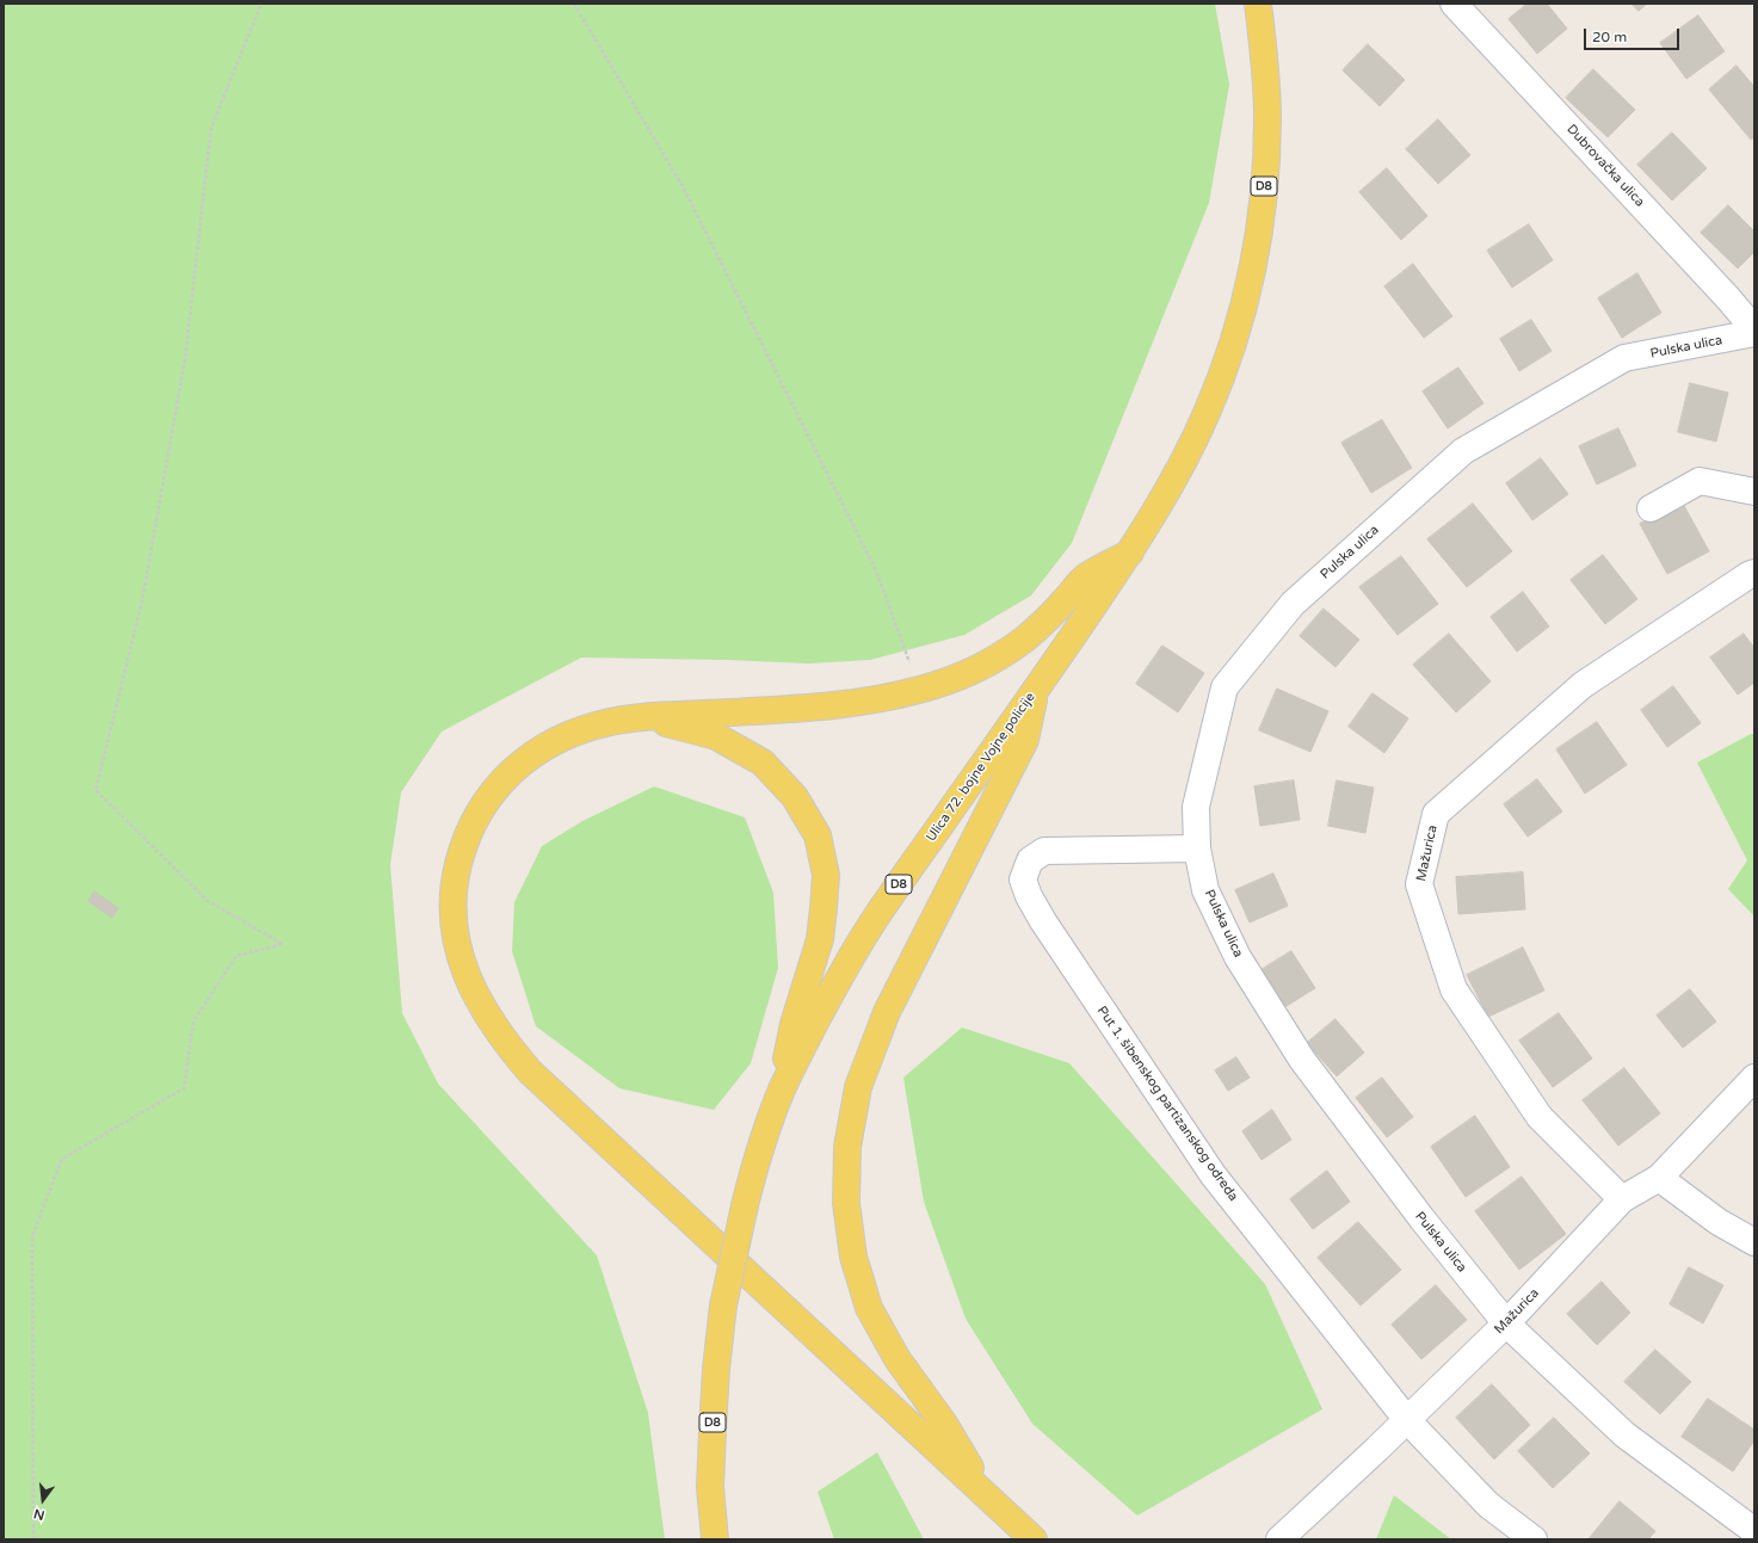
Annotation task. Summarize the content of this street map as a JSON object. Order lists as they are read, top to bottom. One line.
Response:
{"streets":{"main road":["D8","Ulica 72. bojne Vojne policije"],"street":["Dubrovačka ulica","Pulska ulica","Mažurica","Put 1. šibenskog partizanskog odreda"]},"crossings":[["Pulska ulica","Mažurica"],["Pulska ulica","Put 1. šibenskog partizanskog odreda"],["Mažurica","Put 1. šibenskog partizanskog odreda"]],"scale_bar":"20 m","north":"bottom"}
